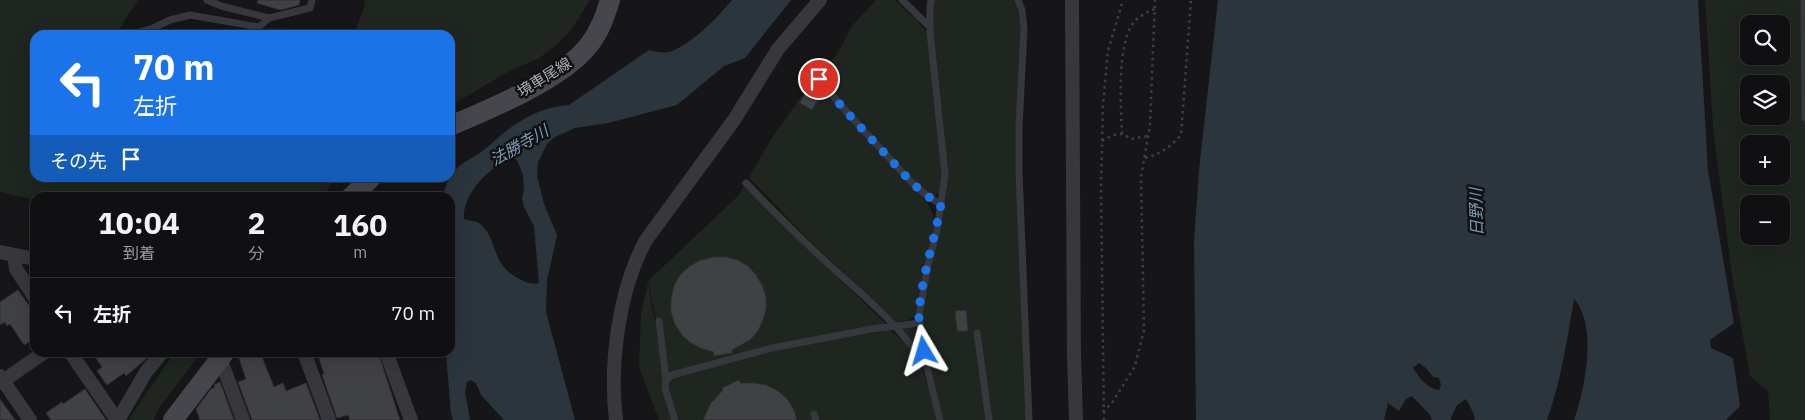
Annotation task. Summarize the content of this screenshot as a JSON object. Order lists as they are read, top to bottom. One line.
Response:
{"streets":{"main road":["境車尾線"]},"water":["法勝寺川","日野川"],"page":{"map_buttons":["+","−"],"turn":["70 m","左折"],"then":"その先","eta":["10:04","到着","2","分","160","m"],"list":[{"name":"左折","value":"70 m"}]}}
